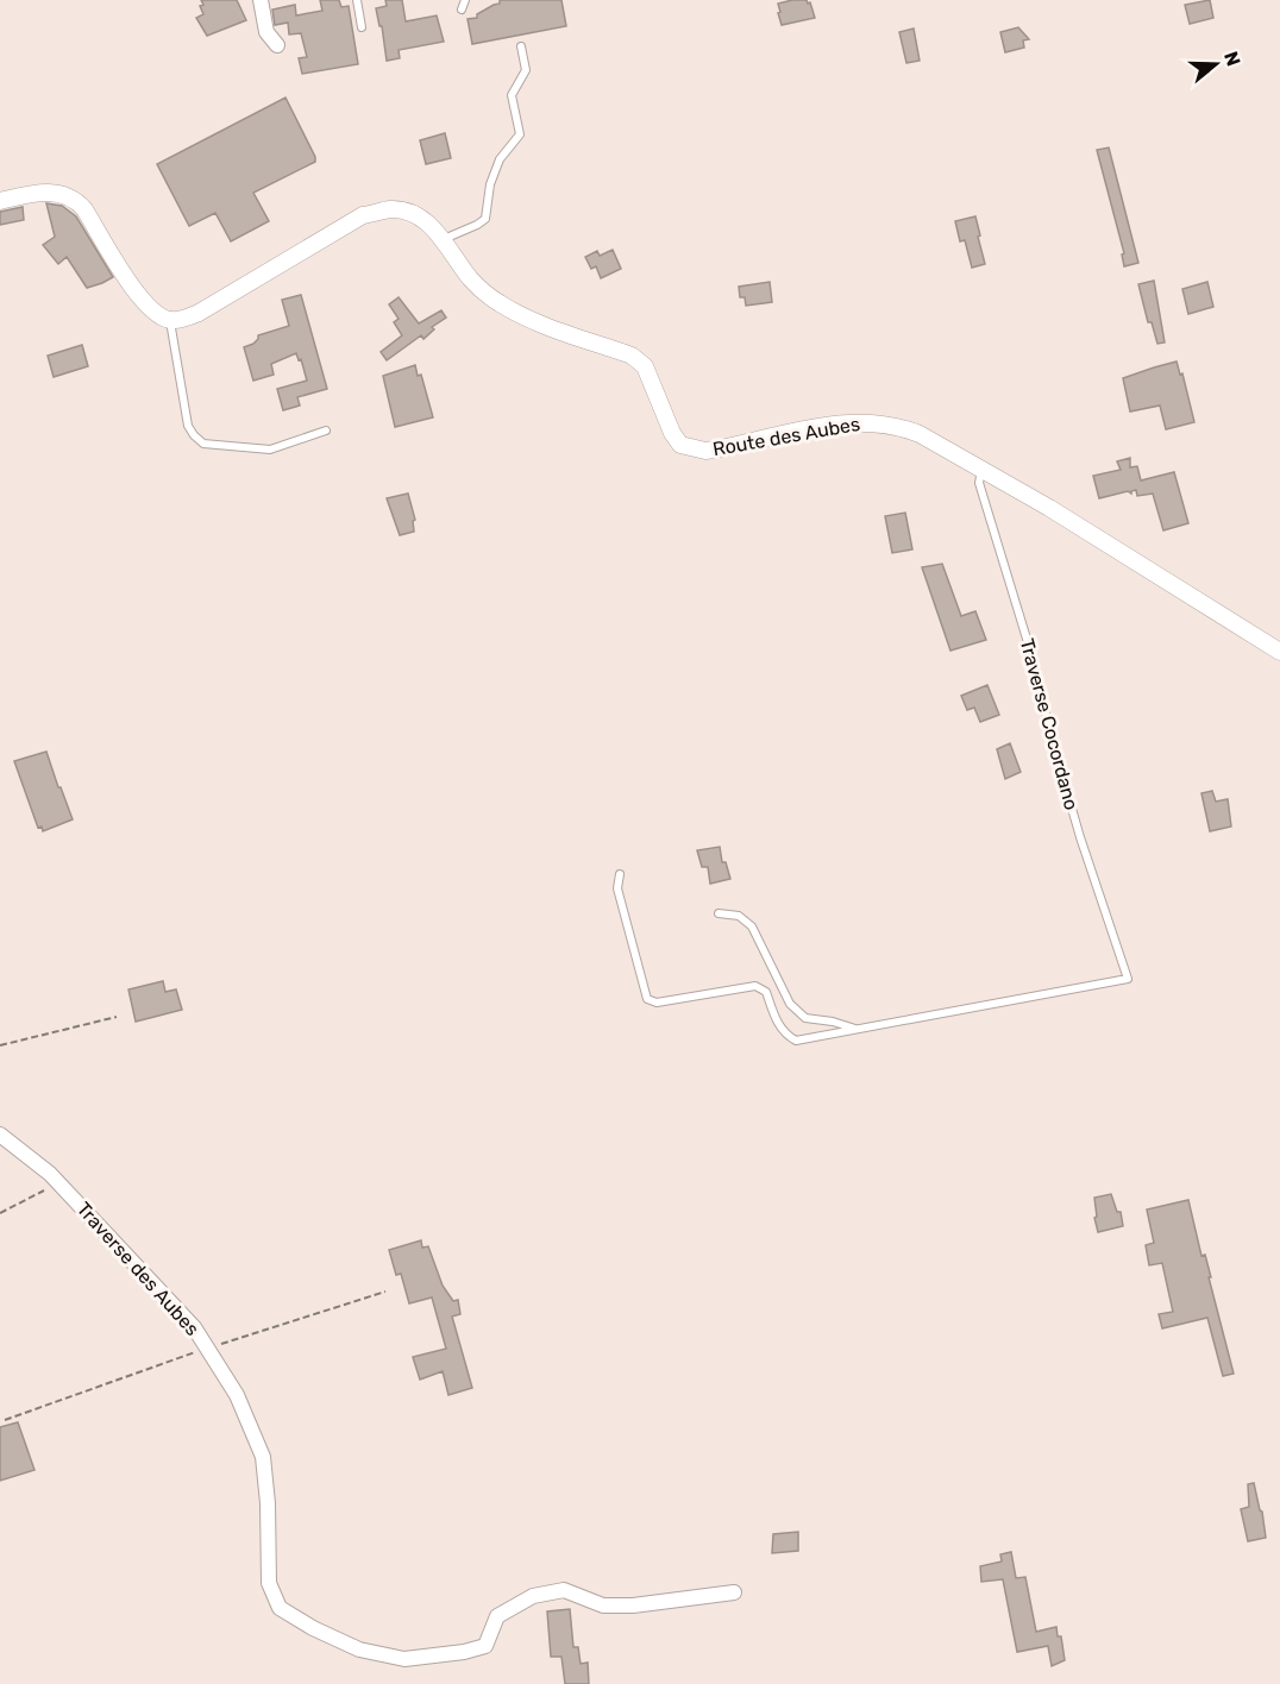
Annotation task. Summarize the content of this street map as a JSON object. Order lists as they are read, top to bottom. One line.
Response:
{"streets":{"street":["Route des Aubes","Traverse des Aubes"],"lane":["Traverse Cocordano"]},"crossings":[["Route des Aubes","Traverse Cocordano"]],"north":"right"}
